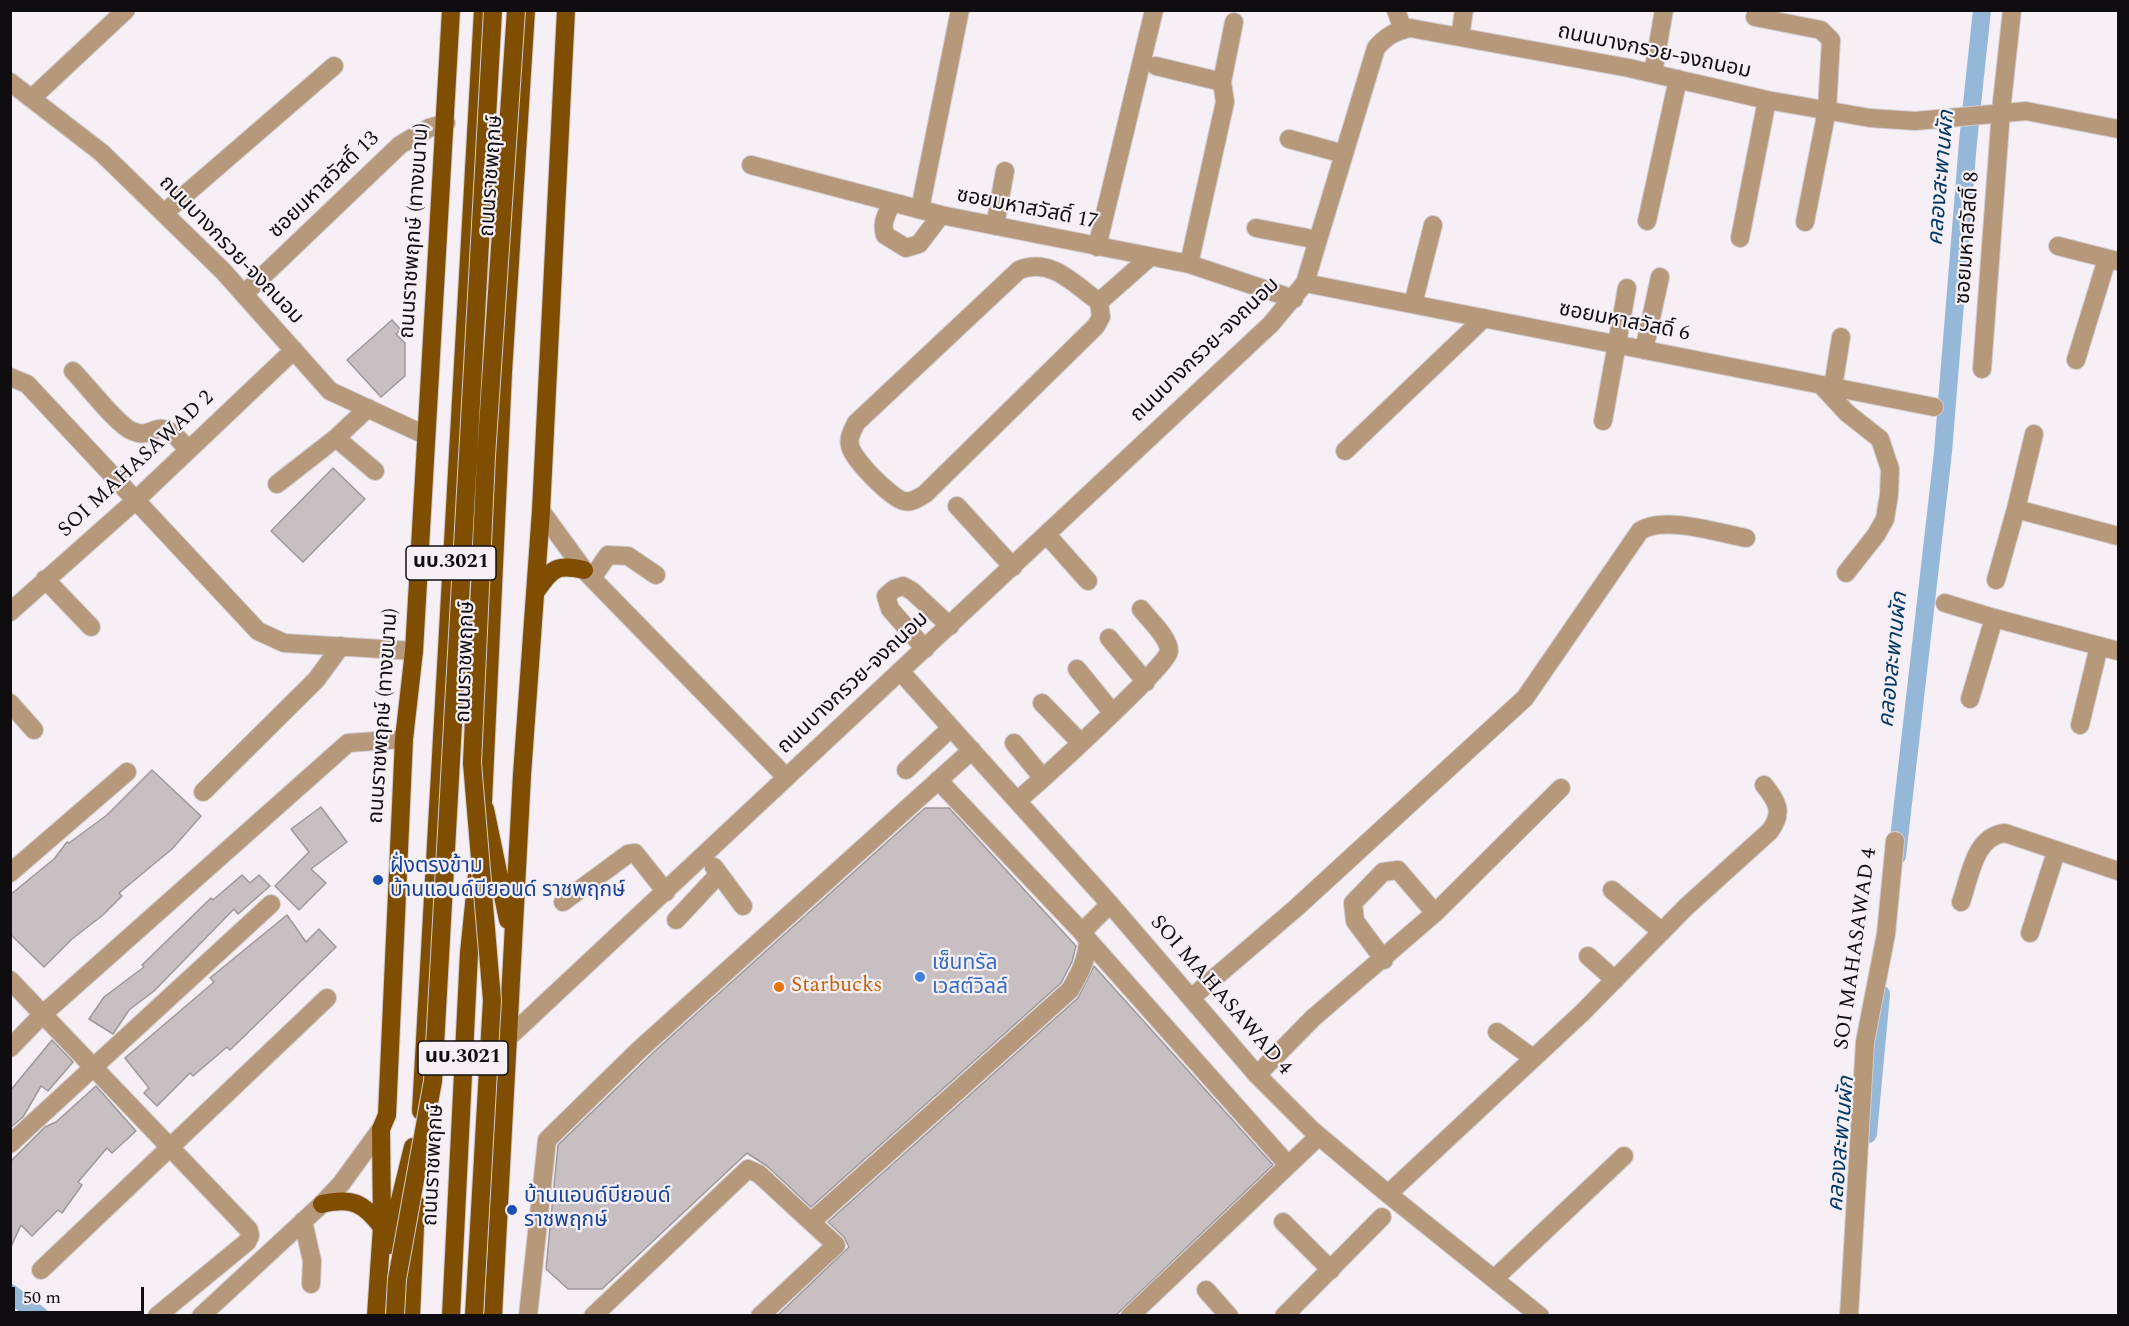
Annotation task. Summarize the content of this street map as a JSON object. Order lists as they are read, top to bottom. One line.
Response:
{"streets":{"main road":["ถนนราชพฤกษ์","ถนนราชพฤกษ์ (ทางขนาน)","นบ.3021"],"street":["ถนนบางกรวย-จงถนอม","ซอยมหาสวัสดิ์ 13","ซอยมหาสวัสดิ์ 17","ซอยมหาสวัสดิ์ 8","ซอยมหาสวัสดิ์ 6","SOI MAHASAWAD 2","SOI MAHASAWAD 4"]},"crossings":[["ถนนบางกรวย-จงถนอม","ซอยมหาสวัสดิ์ 13"],["ถนนบางกรวย-จงถนอม","ซอยมหาสวัสดิ์ 17"],["ถนนบางกรวย-จงถนอม","ถนนราชพฤกษ์ (ทางขนาน)"],["ถนนบางกรวย-จงถนอม","ซอยมหาสวัสดิ์ 8"],["ถนนบางกรวย-จงถนอม","ซอยมหาสวัสดิ์ 6"],["ถนนบางกรวย-จงถนอม","SOI MAHASAWAD 2"],["ถนนบางกรวย-จงถนอม","นบ.3021"],["ถนนบางกรวย-จงถนอม","SOI MAHASAWAD 4"],["ซอยมหาสวัสดิ์ 13","ถนนราชพฤกษ์ (ทางขนาน)"]],"water":["คลองสะพานผัก"],"places":["ฝั่งตรงข้าม บ้านแอนด์บียอนด์ ราชพฤกษ์","เซ็นทรัล เวสต์วิลล์","Starbucks","บ้านแอนด์บียอนด์ ราชพฤกษ์"],"scale_bar":"50 m"}
